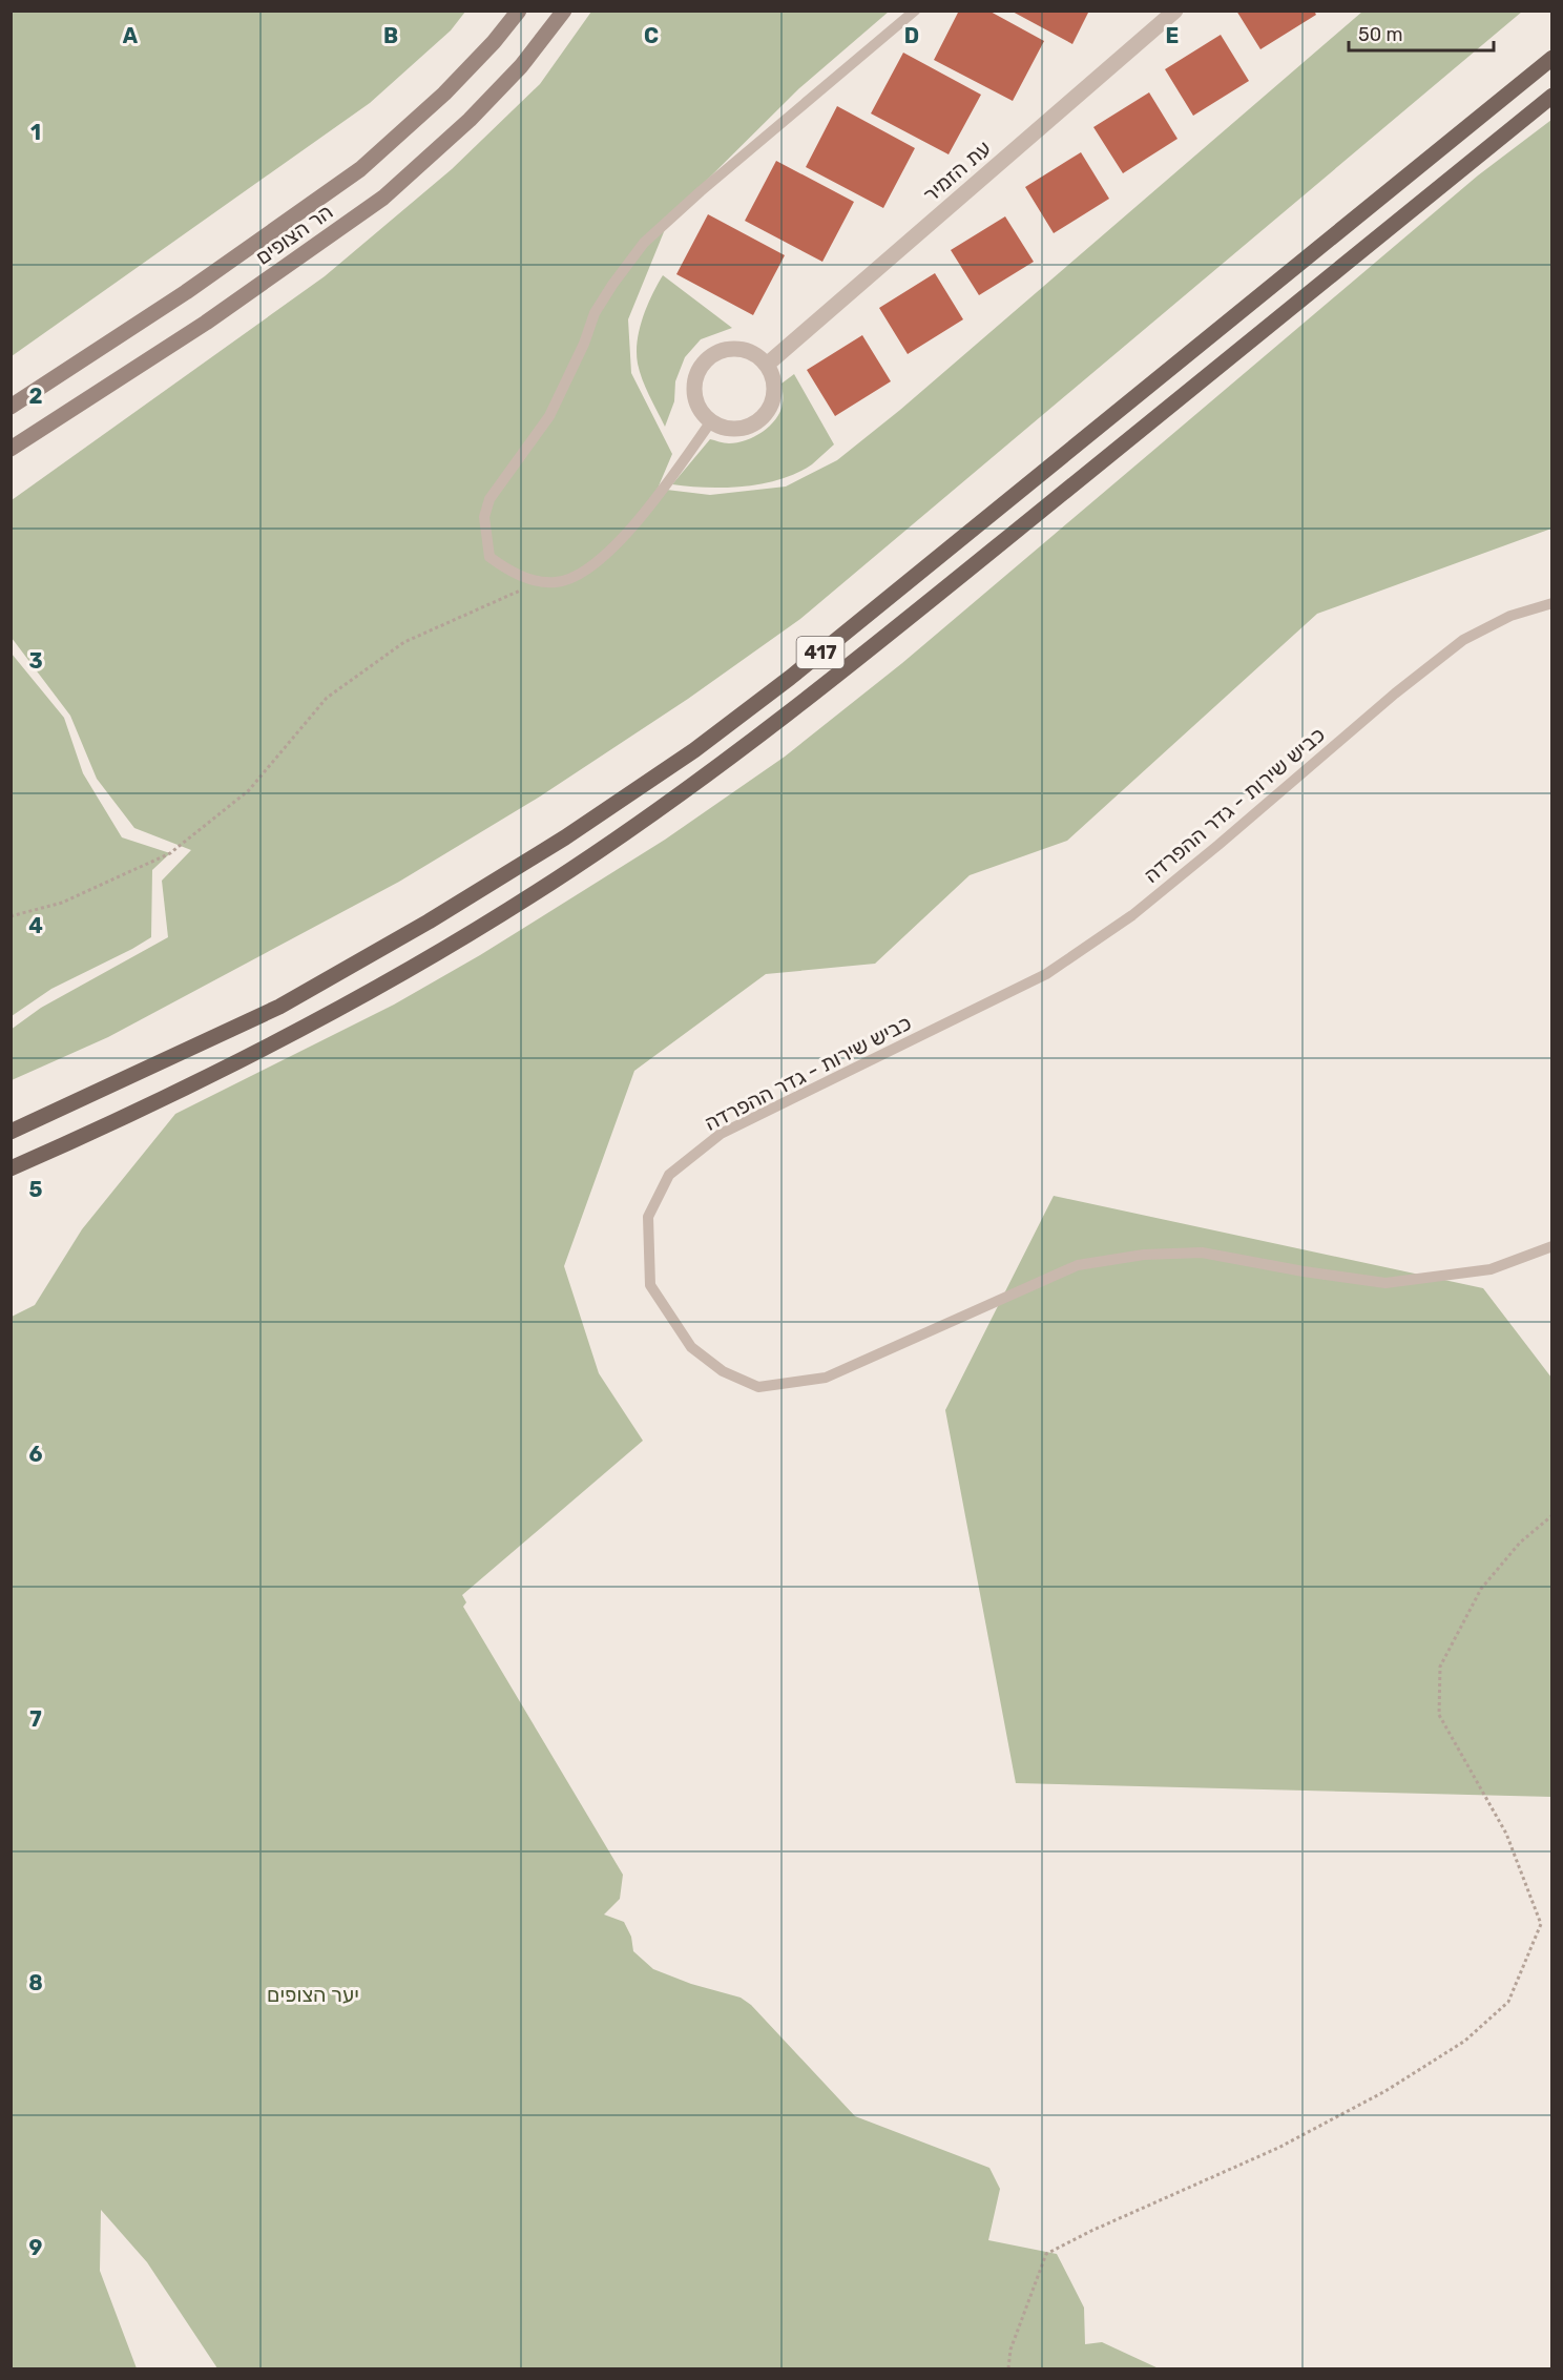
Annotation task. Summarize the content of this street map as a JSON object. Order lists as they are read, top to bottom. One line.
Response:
{"streets":{"main road":["הר הצופים","417"],"street":["עת הזמיר"],"lane":["כביש שירות - גדר ההפרדה"]},"parks":["יער הצופים"],"scale_bar":"50 m","grid":{"columns":["A","B","C","D","E"],"rows":["1","2","3","4","5","6","7","8","9"]}}
